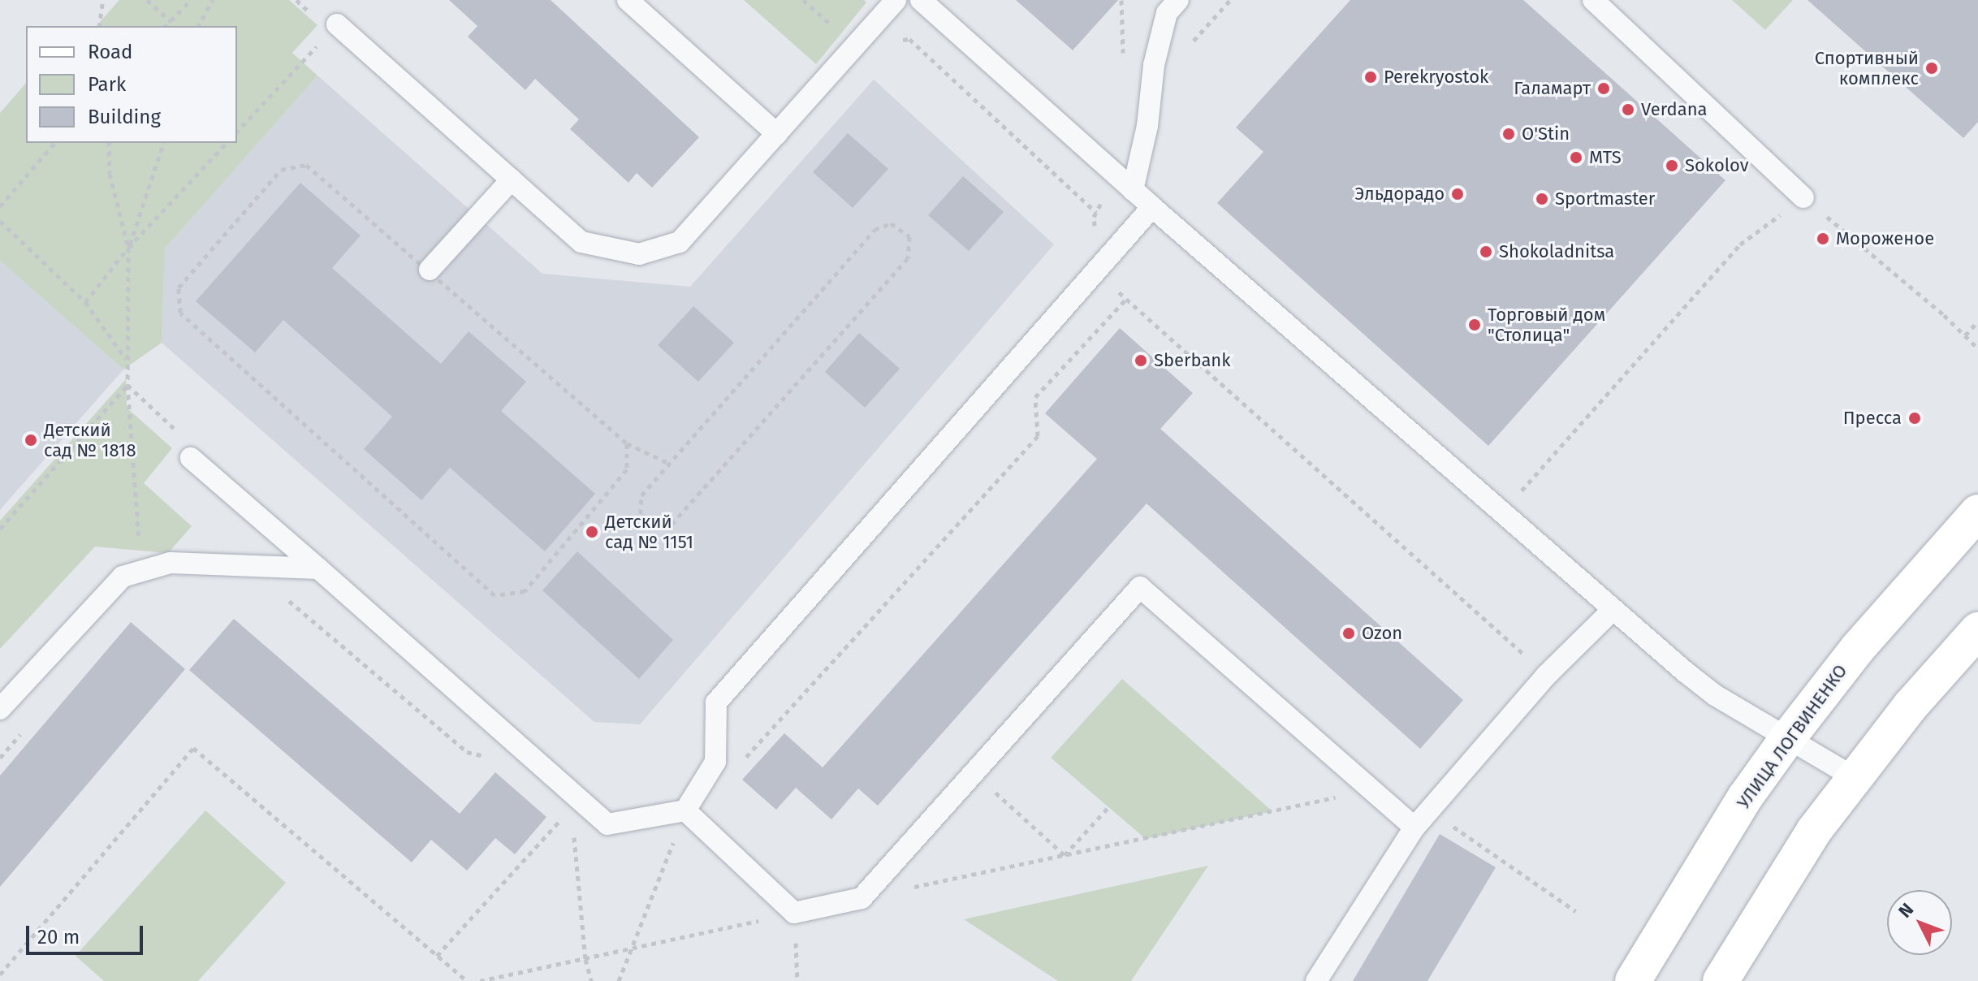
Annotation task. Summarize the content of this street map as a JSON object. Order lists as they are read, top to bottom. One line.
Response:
{"streets":{"main road":["УЛИЦА ЛОГВИНЕНКО"]},"places":["Спортивный комплекс","Perekryostok","Галамарт","Verdana","O'Stin","MTS","Sokolov","Эльдорадо","Sportmaster","Мороженое","Shokoladnitsa","Торговый дом \"Столица\"","Sberbank","Пресса","Детский сад № 1818","Детский сад № 1151","Ozon"],"legend":["Road","Park","Building"],"scale_bar":"20 m","north":"top left"}
